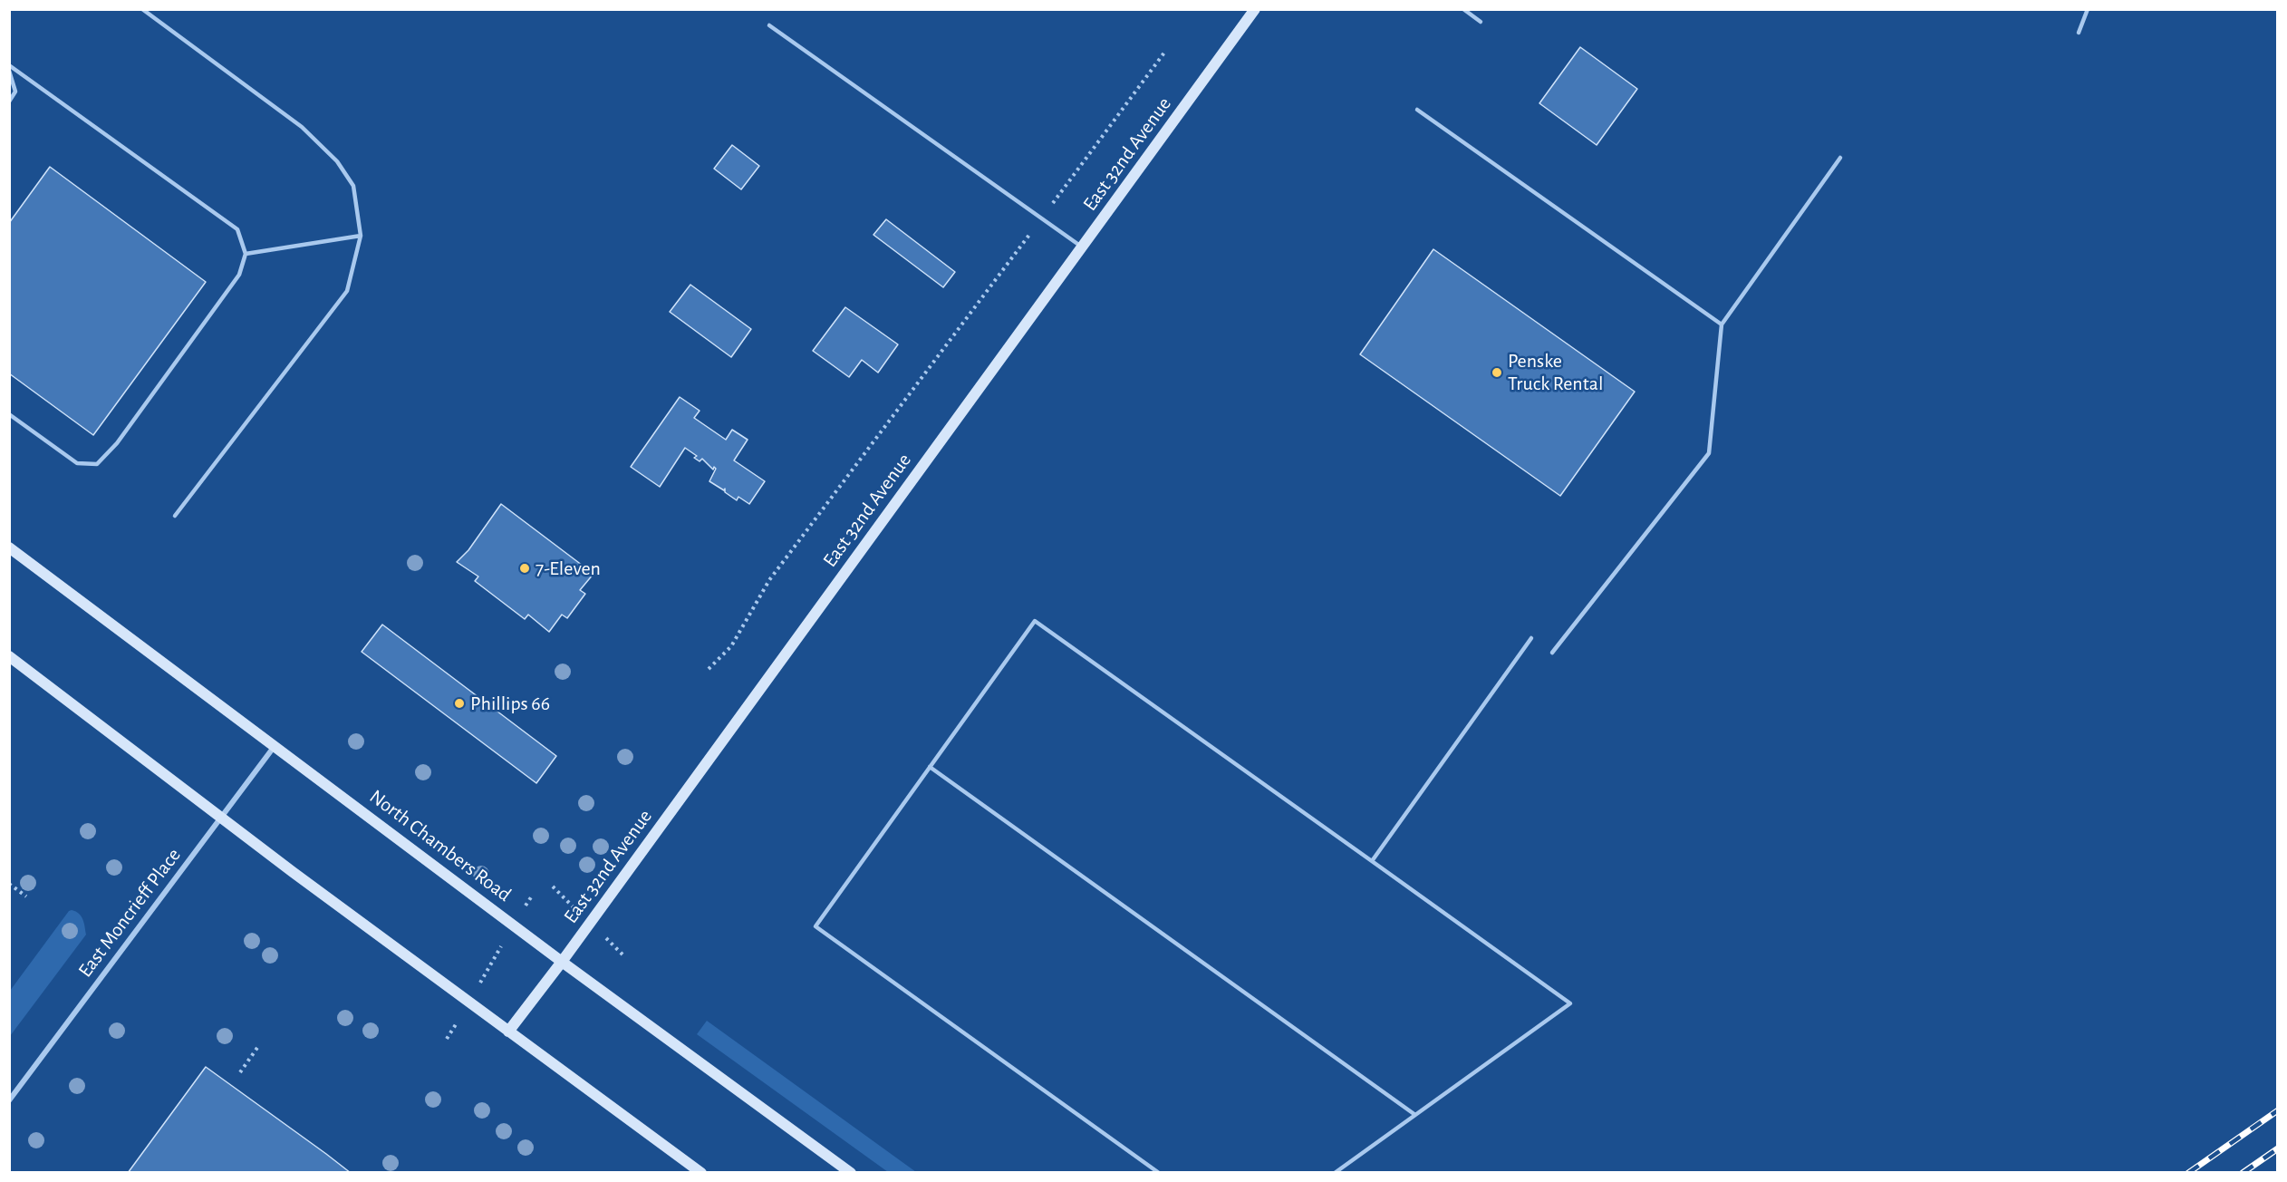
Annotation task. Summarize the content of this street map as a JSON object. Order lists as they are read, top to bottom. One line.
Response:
{"streets":{"main road":["East 32nd Avenue","North Chambers Road"],"street":["East Moncrieff Place"]},"crossings":[["East 32nd Avenue","North Chambers Road"],["North Chambers Road","East Moncrieff Place"]],"places":["Penske Truck Rental","7-Eleven","Phillips 66"]}
